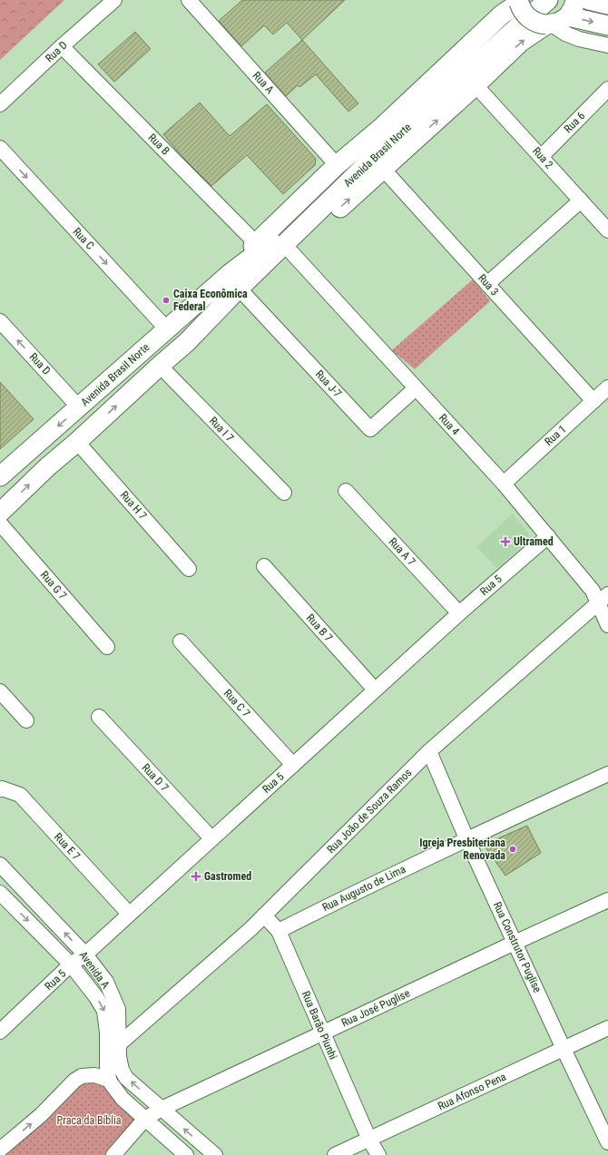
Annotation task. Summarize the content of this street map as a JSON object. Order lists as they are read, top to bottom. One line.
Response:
{"streets":{"main road":["Avenida Brasil Norte"],"street":["Rua D","Rua A","Rua 6","Rua B","Rua 2","Rua C","Rua 3","Rua J-7","Rua 4","Rua I 7","Rua 1","Rua H 7","Rua A 7","Rua G 7","Rua 5","Rua B 7","Rua C 7","Rua D 7","Rua João de Souza Ramos","Rua E 7","Rua Augusto de Lima","Rua Construtor Puglise","Avenida A","Rua José Puglise","Rua Barão Piunhi","Rua Afonso Pena"]},"crossings":[["Rua D","Rua B"],["Rua D","Avenida Brasil Norte"],["Rua A","Avenida Brasil Norte"],["Rua 6","Rua 2"],["Rua B","Avenida Brasil Norte"],["Avenida Brasil Norte","Rua 2"],["Avenida Brasil Norte","Rua C"],["Avenida Brasil Norte","Rua 3"],["Avenida Brasil Norte","Rua J-7"],["Avenida Brasil Norte","Rua 4"],["Avenida Brasil Norte","Rua I 7"],["Avenida Brasil Norte","Rua H 7"],["Rua 3","Rua 1"],["Rua J-7","Rua 4"],["Rua 4","Rua 1"],["Rua 4","Rua 5"],["Rua 4","Rua João de Souza Ramos"],["Rua A 7","Rua 5"],["Rua 5","Rua B 7"],["Rua 5","Rua C 7"],["Rua 5","Rua D 7"],["Rua 5","Rua E 7"],["Rua 5","Avenida A"],["Rua João de Souza Ramos","Rua Construtor Puglise"],["Rua João de Souza Ramos","Avenida A"],["Rua João de Souza Ramos","Rua Barão Piunhi"],["Rua Augusto de Lima","Rua Construtor Puglise"],["Rua Augusto de Lima","Rua Barão Piunhi"],["Rua Construtor Puglise","Rua José Puglise"],["Rua Construtor Puglise","Rua Afonso Pena"],["Avenida A","Rua José Puglise"],["Rua José Puglise","Rua Barão Piunhi"],["Rua Barão Piunhi","Rua Afonso Pena"]],"one_way":["Rua D","Rua C"],"parks":["Praca da Bíblia"],"places":{"other":["Caixa Econômica Federal","Igreja Presbiteriana Renovada"],"health":["Ultramed","Gastromed"]}}
